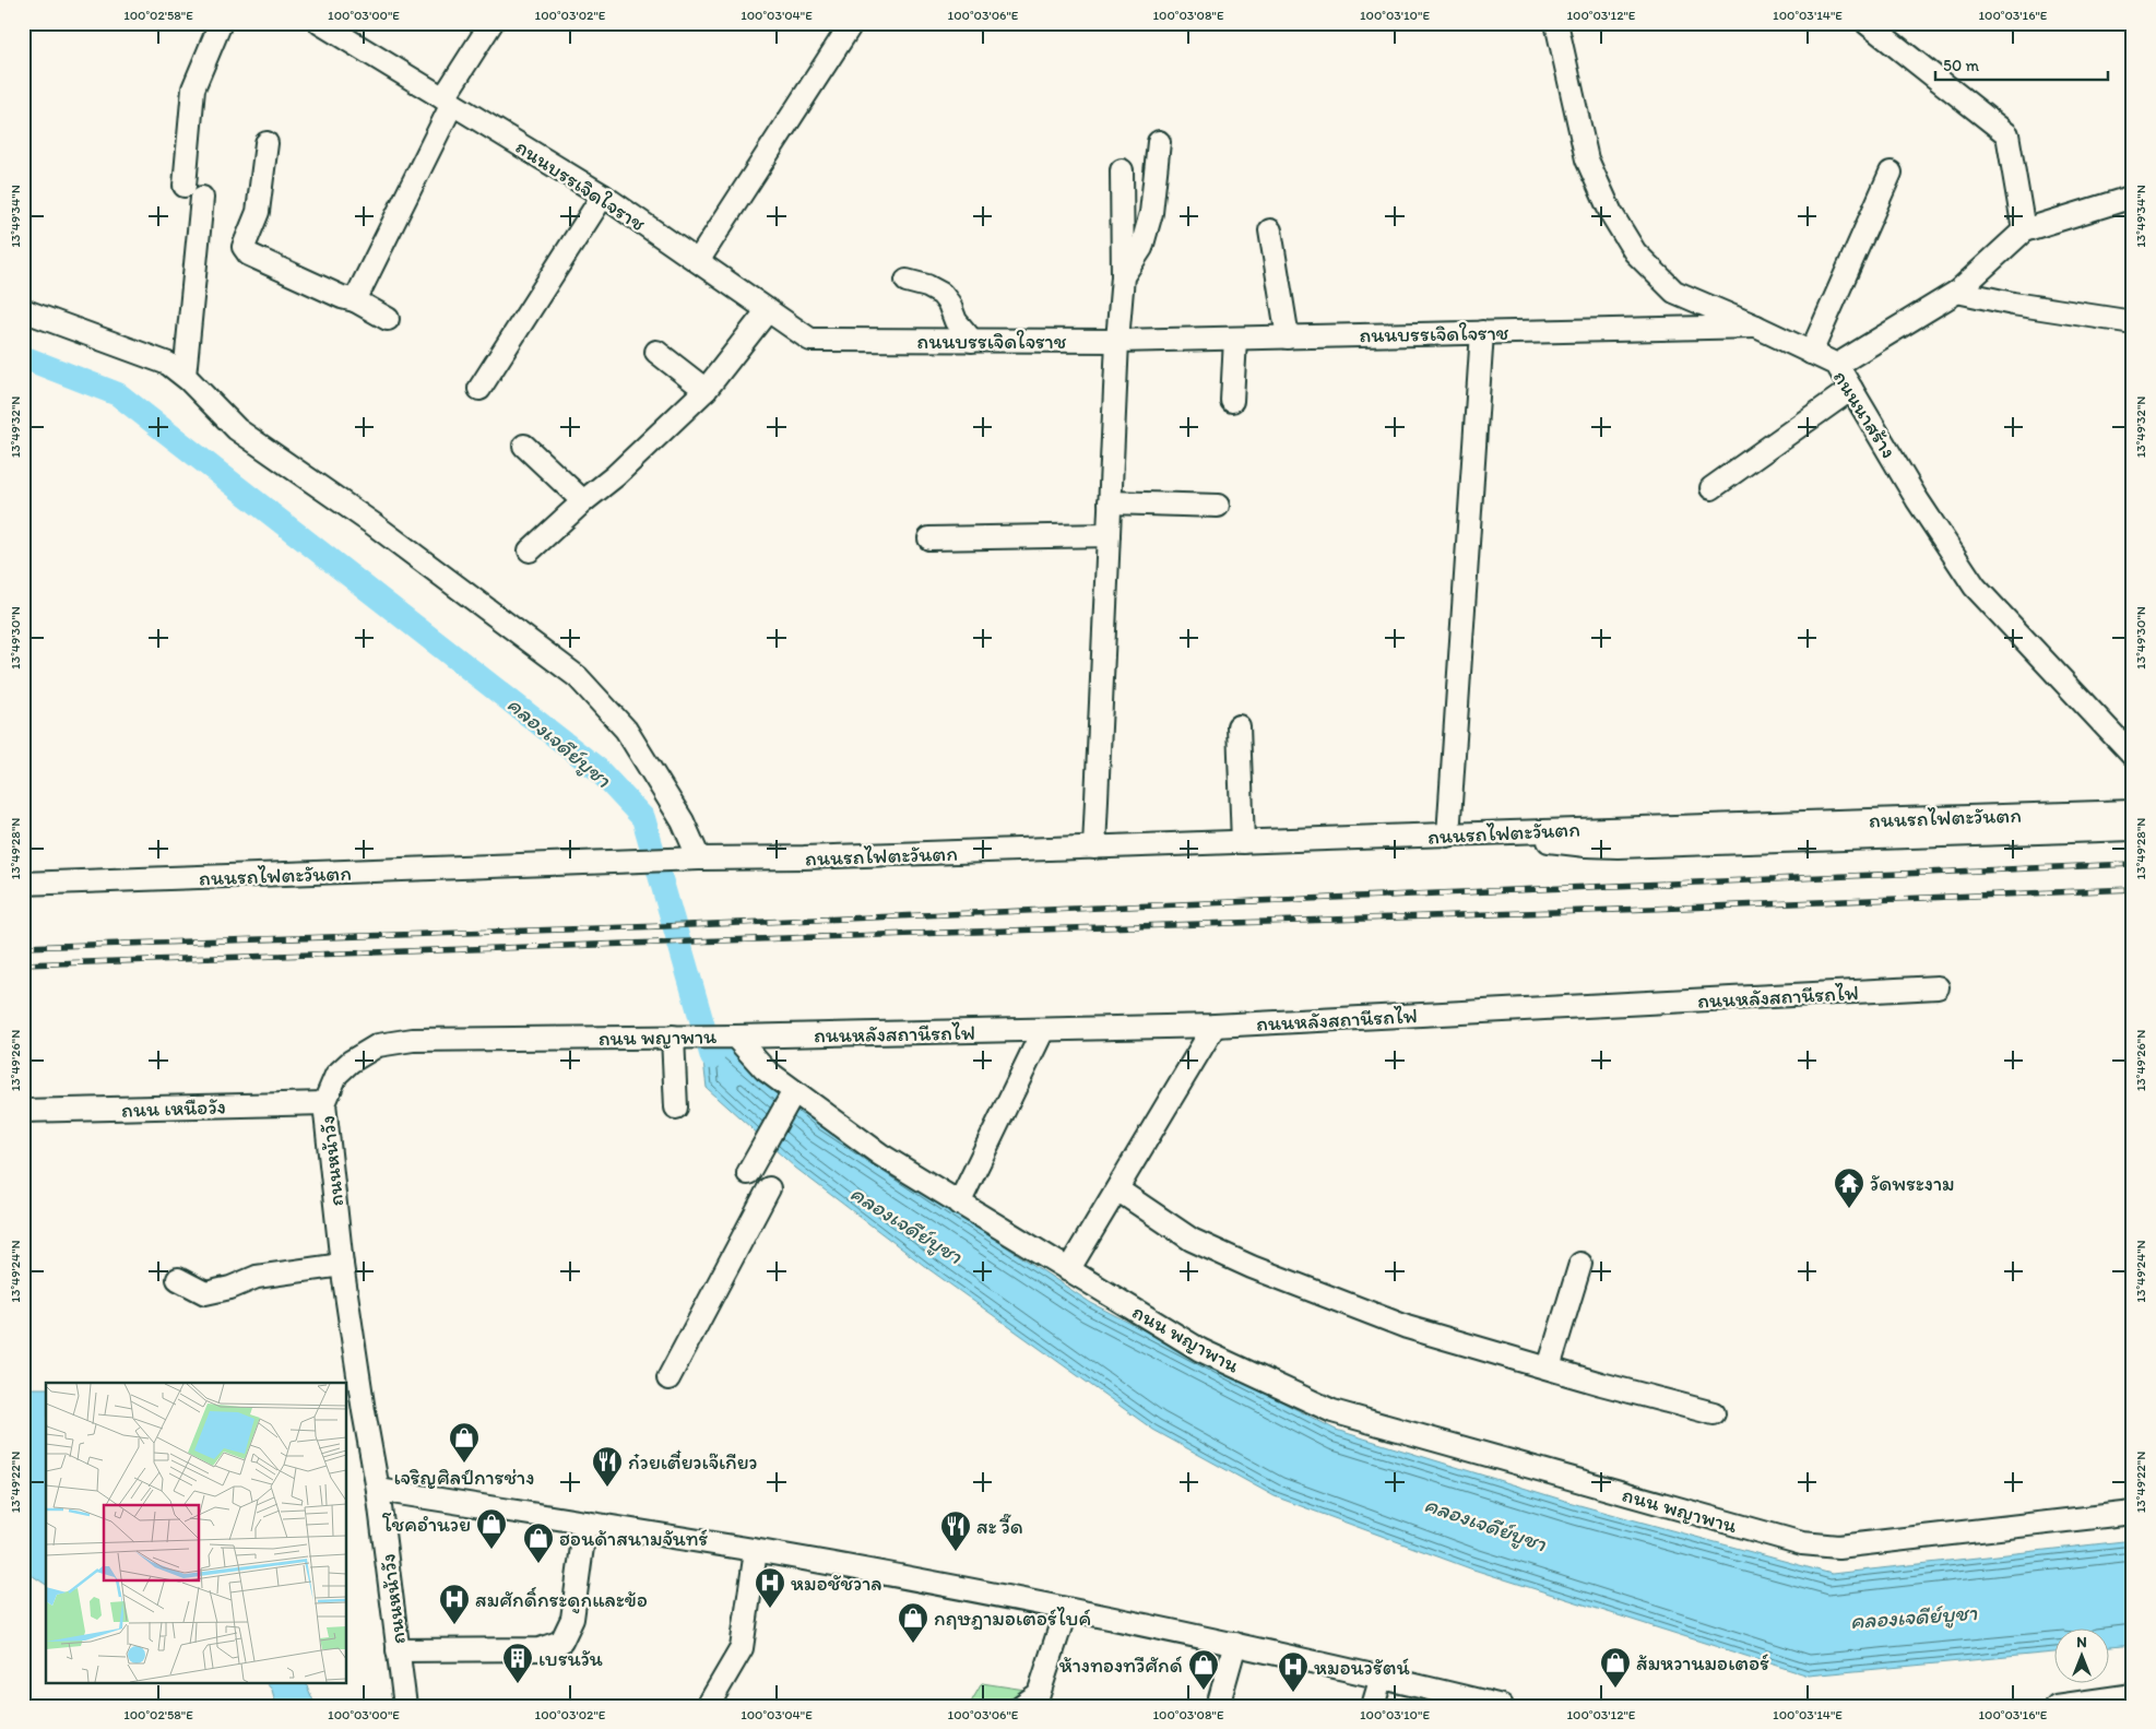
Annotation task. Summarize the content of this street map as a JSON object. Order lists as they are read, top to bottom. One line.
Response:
{"streets":{"street":["ถนนบรรเจิดใจราช","ถนนนาสร้าง","ถนนรถไฟตะวันตก","ถนนหลังสถานีรถไฟ","ถนน พญาพาน","ถนน เหนือวัง","ถนนหน้าวัง"]},"crossings":[["ถนนบรรเจิดใจราช","ถนนนาสร้าง"],["ถนนหลังสถานีรถไฟ","ถนน พญาพาน"],["ถนน พญาพาน","ถนน เหนือวัง"],["ถนน พญาพาน","ถนนหน้าวัง"],["ถนน เหนือวัง","ถนนหน้าวัง"]],"water":["คลองเจดีย์บูชา"],"places":{"temple":["วัดพระงาม"],"shop":["เจริญศิลป์การช่าง","โชคอำนวย","ฮอนด้าสนามจันทร์","กฤษฎามอเตอร์ไบค์","ส้มหวานมอเตอร์","ห้างทองทวีศักด์"],"restaurant":["ก๋วยเตี๋ยวเจ๊เกียว","สะ วี๊ด"],"hospital":["หมอชัชวาล","สมศักดิ์กระดูกและข้อ","หมอนวรัตน์"],"building":["เบรนวัน"]},"scale_bar":"50 m","north":"top","coordinates":["100°02'58\"E","100°03'00\"E","100°03'02\"E","100°03'04\"E","100°03'06\"E","100°03'08\"E","100°03'10\"E","100°03'12\"E","100°03'14\"E","100°03'16\"E","13°49'34\"N","13°49'32\"N","13°49'30\"N","13°49'28\"N","13°49'26\"N","13°49'24\"N","13°49'22\"N"]}
